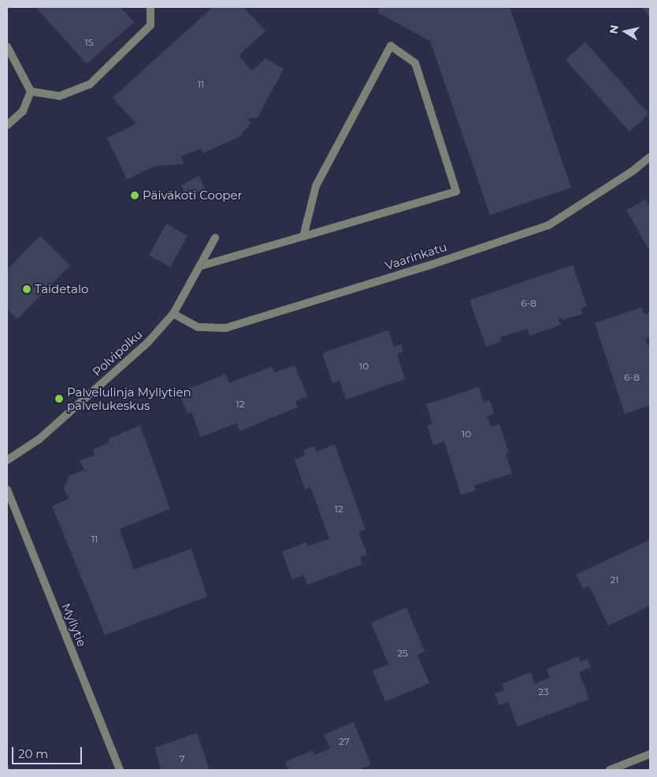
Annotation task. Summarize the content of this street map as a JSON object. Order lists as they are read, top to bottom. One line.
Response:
{"streets":{"street":["Vaarinkatu","Polvipolku","Myllytie"]},"crossings":[["Vaarinkatu","Polvipolku"]],"places":["Päiväkoti Cooper","Taidetalo","Palvelulinja Myllytien palvelukeskus"],"house_numbers":["15","11","6-8","10","6-8","12","10","12","11","21","25","23","27","7"],"scale_bar":"20 m","north":"left"}
